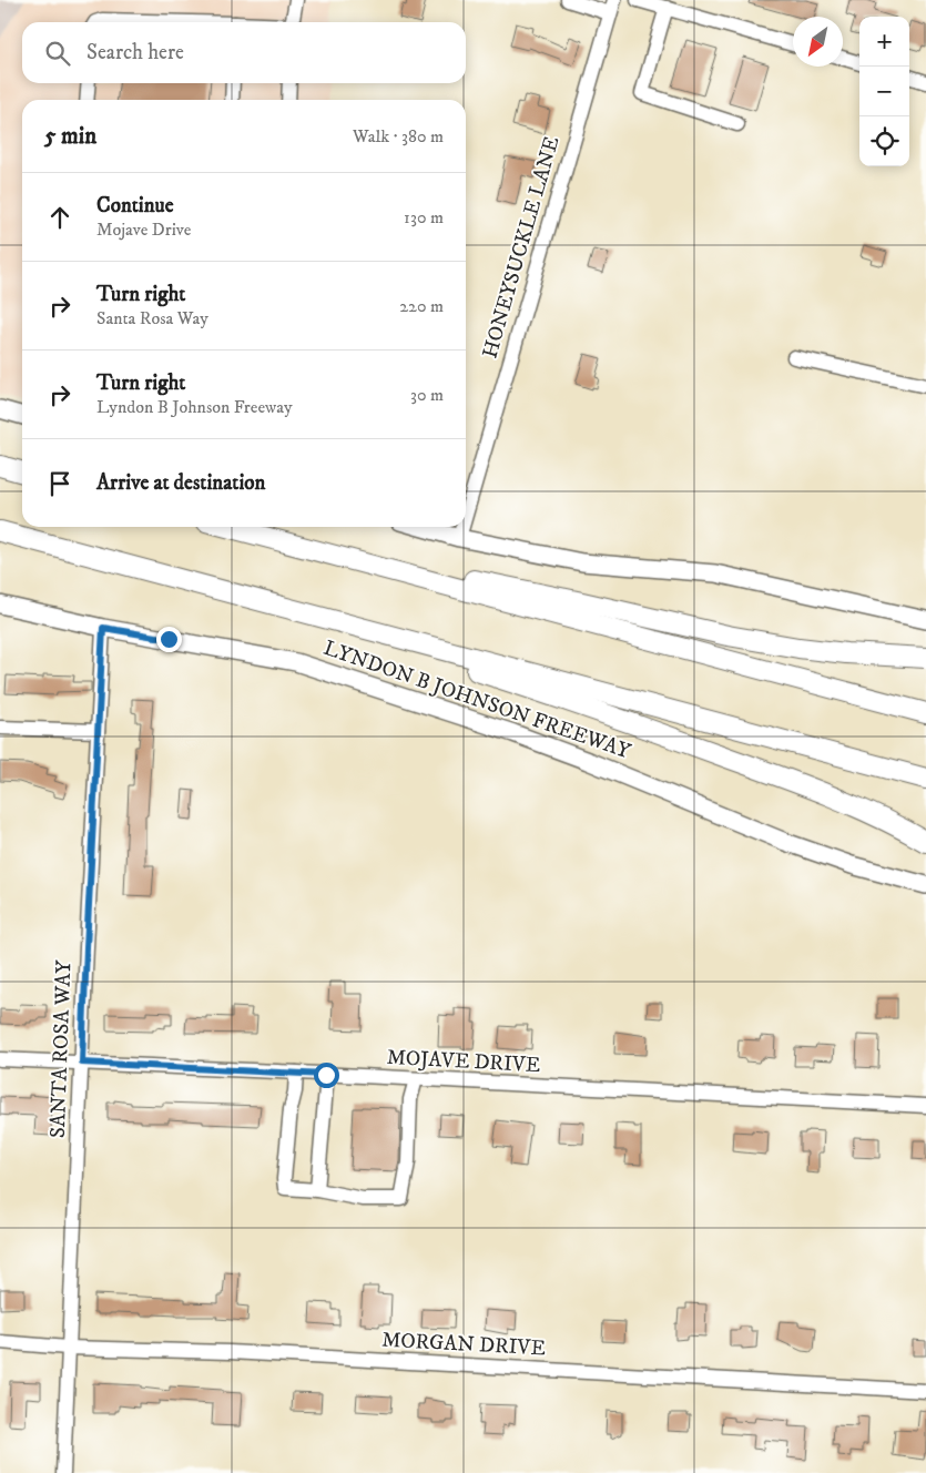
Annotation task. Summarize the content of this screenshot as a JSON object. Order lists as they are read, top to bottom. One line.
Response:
{"streets":{"highway":["LYNDON B JOHNSON FREEWAY"],"street":["HONEYSUCKLE LANE","SANTA ROSA WAY","MOJAVE DRIVE","MORGAN DRIVE"]},"crossings":[["LYNDON B JOHNSON FREEWAY","SANTA ROSA WAY"],["SANTA ROSA WAY","MOJAVE DRIVE"],["SANTA ROSA WAY","MORGAN DRIVE"]],"north":"bottom left","page":{"map_buttons":["+","−"],"search":"Search here","heading":["5 min","Walk · 380 m"],"list":[["Continue","Mojave Drive","130 m"],["Turn right","Santa Rosa Way","220 m"],["Turn right","Lyndon B Johnson Freeway","30 m"],"Arrive at destination"]}}
